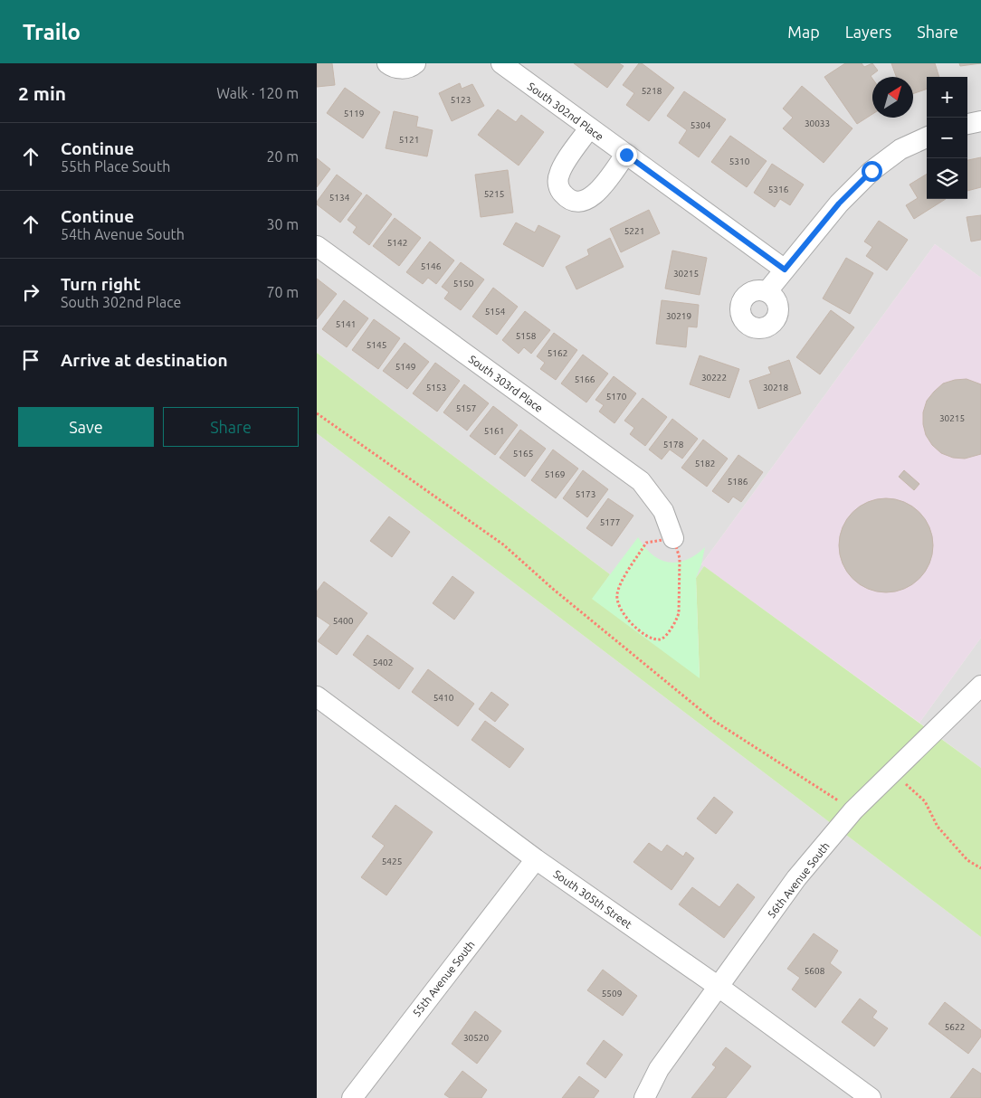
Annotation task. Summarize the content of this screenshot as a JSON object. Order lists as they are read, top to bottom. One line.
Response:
{"streets":{"street":["South 302nd Place","South 303rd Place","56th Avenue South","South 305th Street","55th Avenue South"]},"crossings":[["56th Avenue South","South 305th Street"],["South 305th Street","55th Avenue South"]],"house_numbers":["5218","5123","5119","30033","5304","5121","5310","5316","5215","5134","5221","5142","5146","30215","5150","5154","30219","5141","5158","5145","5162","5149","30222","5166","5153","30218","5170","5157","30215","5161","5178","5165","5182","5169","5186","5173","5177","5400","5402","5410","5425","5608","5509","5622","30520"],"north":"top right","page":{"header":"Trailo","nav":["Map","Layers","Share"],"heading":["2 min","Walk · 120 m"],"map_buttons":["+","−"],"list":[["Continue","55th Place South","20 m"],["Continue","54th Avenue South","30 m"],["Turn right","South 302nd Place","70 m"],"Arrive at destination"],"buttons":["Save","Share"]}}
